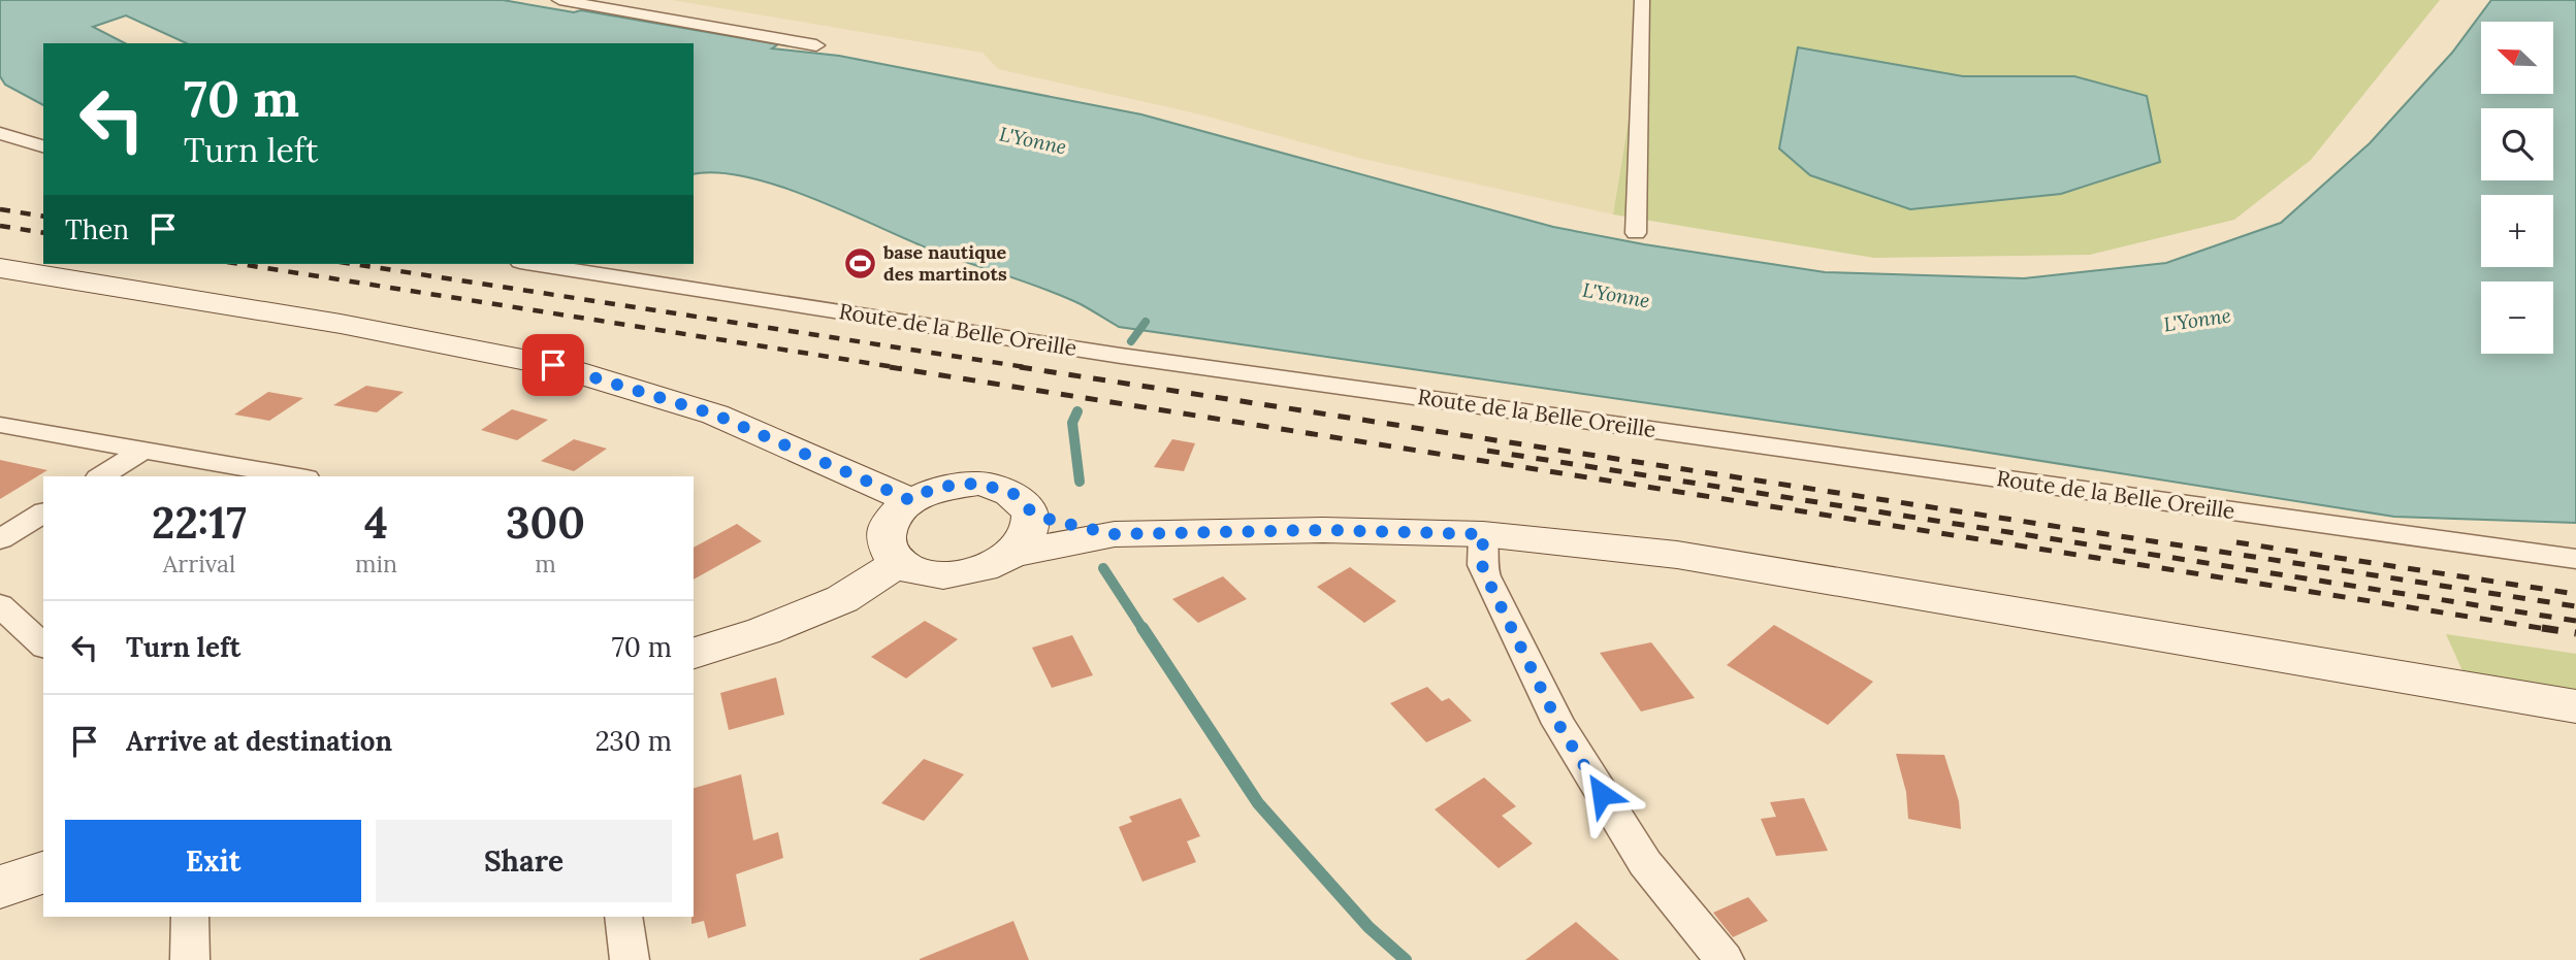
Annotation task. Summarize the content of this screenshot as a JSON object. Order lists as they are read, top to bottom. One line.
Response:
{"streets":{"street":["Route de la Belle Oreille"]},"water":["L'Yonne"],"places":{"sports":["base nautique des martinots"]},"north":"top left","page":{"map_buttons":["+","−"],"turn":["70 m","Turn left"],"then":"Then","eta":["22:17","Arrival","4","min","300","m"],"list":[{"name":"Turn left","value":"70 m"},{"name":"Arrive at destination","value":"230 m"}],"buttons":["Exit","Share"]}}
